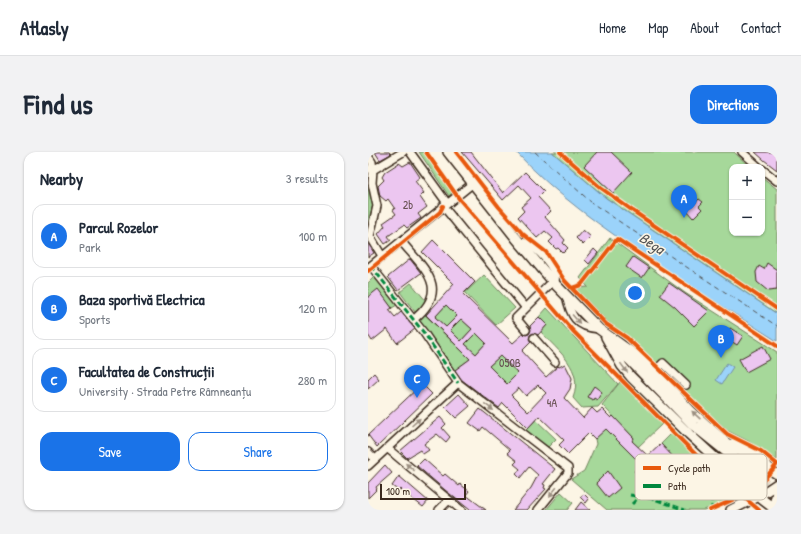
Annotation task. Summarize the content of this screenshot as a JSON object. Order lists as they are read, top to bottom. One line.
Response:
{"water":["Bega"],"house_numbers":["2b","050B","4A"],"legend":["Cycle path","Path"],"scale_bar":"100 m","page":{"header":"Atlasly","nav":["Home","Map","About","Contact"],"title":"Find us","buttons":["Directions",["Save","Share"]],"heading":["Nearby","3 results"],"map_buttons":["+","−"],"pins":["A","B","C"],"list":[{"mark":"A","name":"Parcul Rozelor","note":"Park","value":"100 m"},{"mark":"B","name":"Baza sportivă Electrica","note":"Sports","value":"120 m"},{"mark":"C","name":"Facultatea de Construcții","note":"University · Strada Petre Râmneanțu","value":"280 m"}],"scale":"100 m"}}
